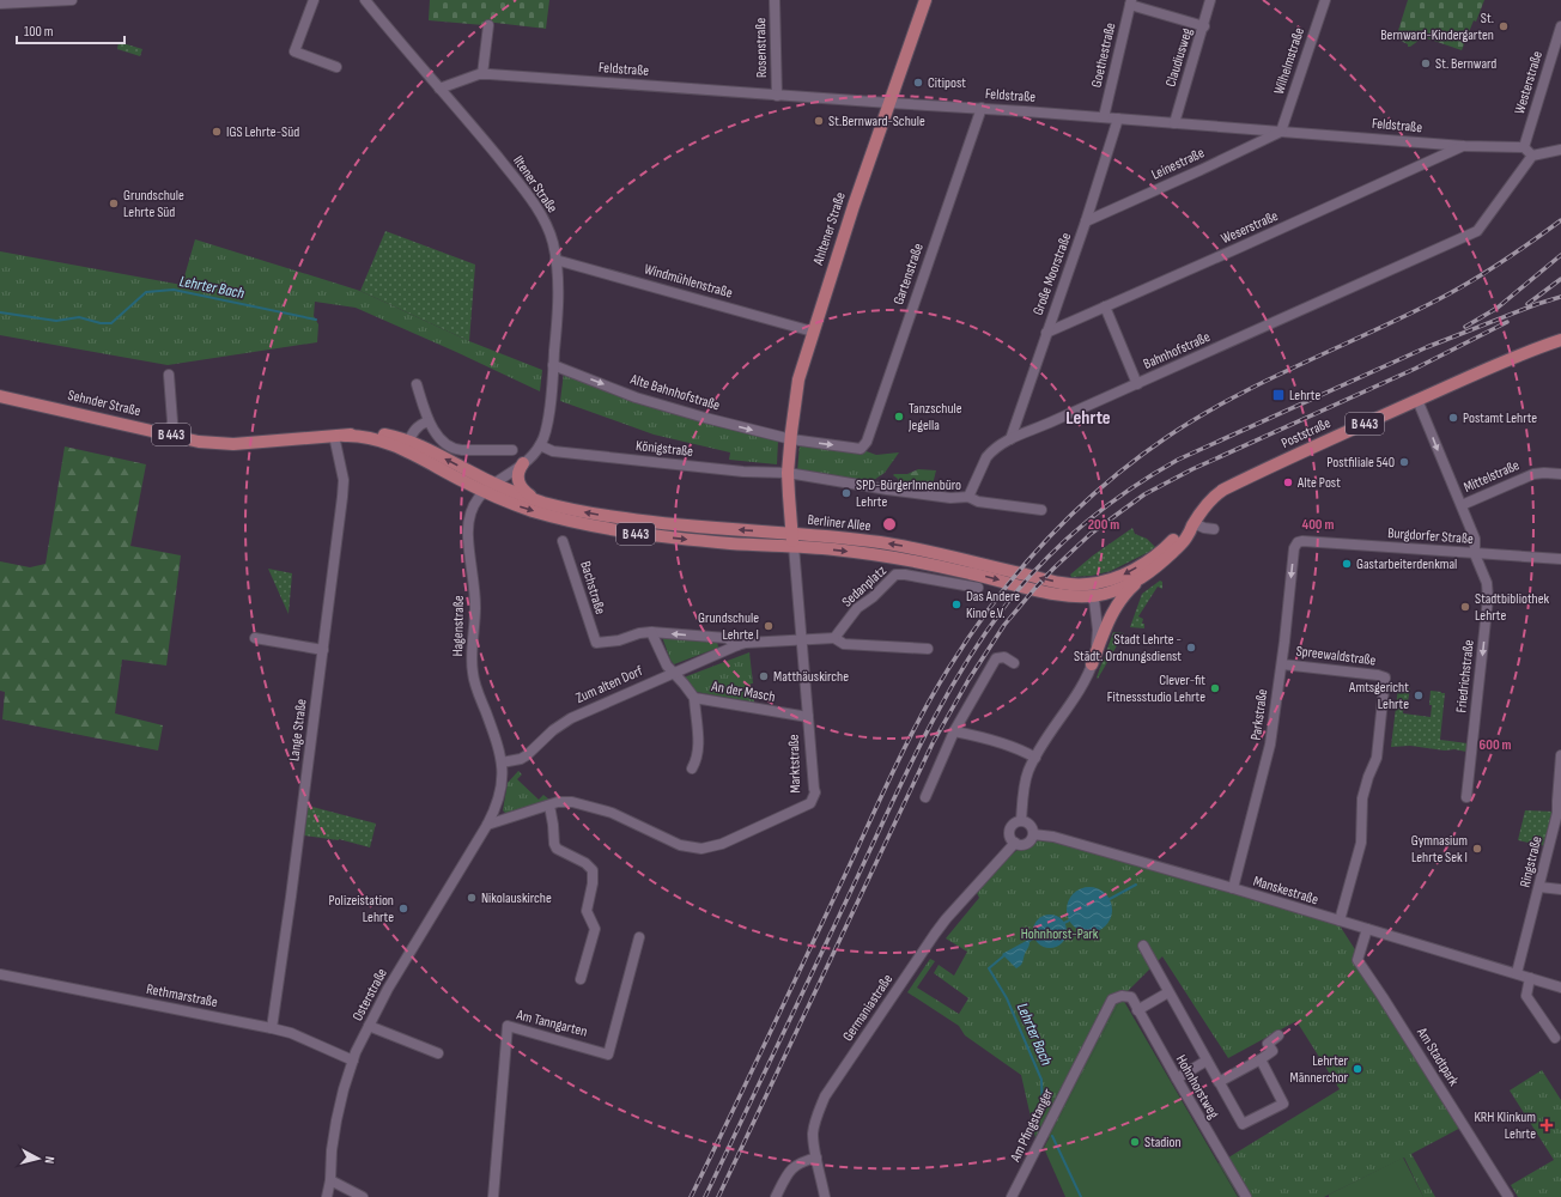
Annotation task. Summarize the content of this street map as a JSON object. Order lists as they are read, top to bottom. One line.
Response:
{"streets":{"main road":["Ahltener Straße","Sehnder Straße","B 443","Poststraße","Berliner Allee","Marktstraße"],"street":["Rosenstraße","Goethestraße","Claudiusweg","Wilhelmstraße","Feldstraße","Westerstraße","Leinestraße","Iltener Straße","Weserstraße","Gartenstraße","Große Moorstraße","Windmühlenstraße","Bahnhofstraße","Alte Bahnhofstraße","Königstraße","Mittelstraße","Burgdorfer Straße","Sedanplatz","Bachstraße","Hagenstraße","Spreewaldstraße","Friedrichstraße","Zum alten Dorf","An der Masch","Parkstraße","Lange Straße","Ringstraße","Manskestraße","Osterstraße","Rethmarstraße","Germaniastraße","Am Tanngarten","Am Stadtpark","Hohnhorstweg","Am Pfingstanger"]},"crossings":[["Rosenstraße","Feldstraße"],["Goethestraße","Feldstraße"],["Claudiusweg","Feldstraße"],["Wilhelmstraße","Feldstraße"],["Wilhelmstraße","Leinestraße"],["Feldstraße","Westerstraße"],["Feldstraße","Leinestraße"],["Feldstraße","Iltener Straße"],["Feldstraße","Weserstraße"],["Feldstraße","Ahltener Straße"],["Feldstraße","Gartenstraße"],["Feldstraße","Große Moorstraße"],["Leinestraße","Große Moorstraße"],["Iltener Straße","Windmühlenstraße"],["Iltener Straße","Alte Bahnhofstraße"],["Iltener Straße","Sehnder Straße"],["Iltener Straße","Königstraße"],["Iltener Straße","Berliner Allee"],["Iltener Straße","Hagenstraße"],["Weserstraße","Große Moorstraße"],["Ahltener Straße","Windmühlenstraße"],["Ahltener Straße","Alte Bahnhofstraße"],["Ahltener Straße","Königstraße"],["Ahltener Straße","Marktstraße"],["Gartenstraße","Alte Bahnhofstraße"],["Große Moorstraße","Bahnhofstraße"],["Sehnder Straße","Berliner Allee"],["Sehnder Straße","Hagenstraße"],["Sehnder Straße","Lange Straße"],["Poststraße","Berliner Allee"],["Poststraße","Friedrichstraße"],["Königstraße","Marktstraße"],["Mittelstraße","Friedrichstraße"],["Berliner Allee","Hagenstraße"],["Berliner Allee","Marktstraße"],["Burgdorfer Straße","Friedrichstraße"],["Burgdorfer Straße","Parkstraße"],["Bachstraße","An der Masch"],["Hagenstraße","Zum alten Dorf"],["Hagenstraße","Marktstraße"],["Hagenstraße","Osterstraße"],["Spreewaldstraße","Parkstraße"],["Spreewaldstraße","Manskestraße"],["Zum alten Dorf","An der Masch"],["An der Masch","Marktstraße"],["Parkstraße","Manskestraße"],["Lange Straße","Rethmarstraße"],["Marktstraße","Osterstraße"],["Ringstraße","Manskestraße"],["Manskestraße","Germaniastraße"],["Manskestraße","Am Stadtpark"],["Osterstraße","Rethmarstraße"],["Hohnhorstweg","Am Pfingstanger"]],"one_way":["Alte Bahnhofstraße","Friedrichstraße"],"districts":["Lehrte"],"water":["Lehrter Bach"],"parks":["Hohnhorst-Park"],"places":{"other":["St. Bernward-Kindergarten","St. Bernward","Citipost","St.Bernward-Schule","IGS Lehrte-Süd","Grundschule Lehrte Süd","Tanzschule Jegella","Postamt Lehrte","Postfiliale 540","Alte Post","SPD-BürgerInnenbüro Lehrte","Gastarbeiterdenkmal","Das Andere Kino e.V.","Stadtbibliothek Lehrte","Grundschule Lehrte I","Stadt Lehrte - Städt. Ordnungsdienst","Matthäuskirche","Clever-fit Fitnessstudio Lehrte","Amtsgericht Lehrte","Gymnasium Lehrte Sek I","Nikolauskirche","Polizeistation Lehrte","Lehrter Männerchor","Stadion"],"transit":["Lehrte"],"health":["KRH Klinkum Lehrte"]},"scale_bar":"100 m","north":"right","rings":["200 m","400 m","600 m"]}
